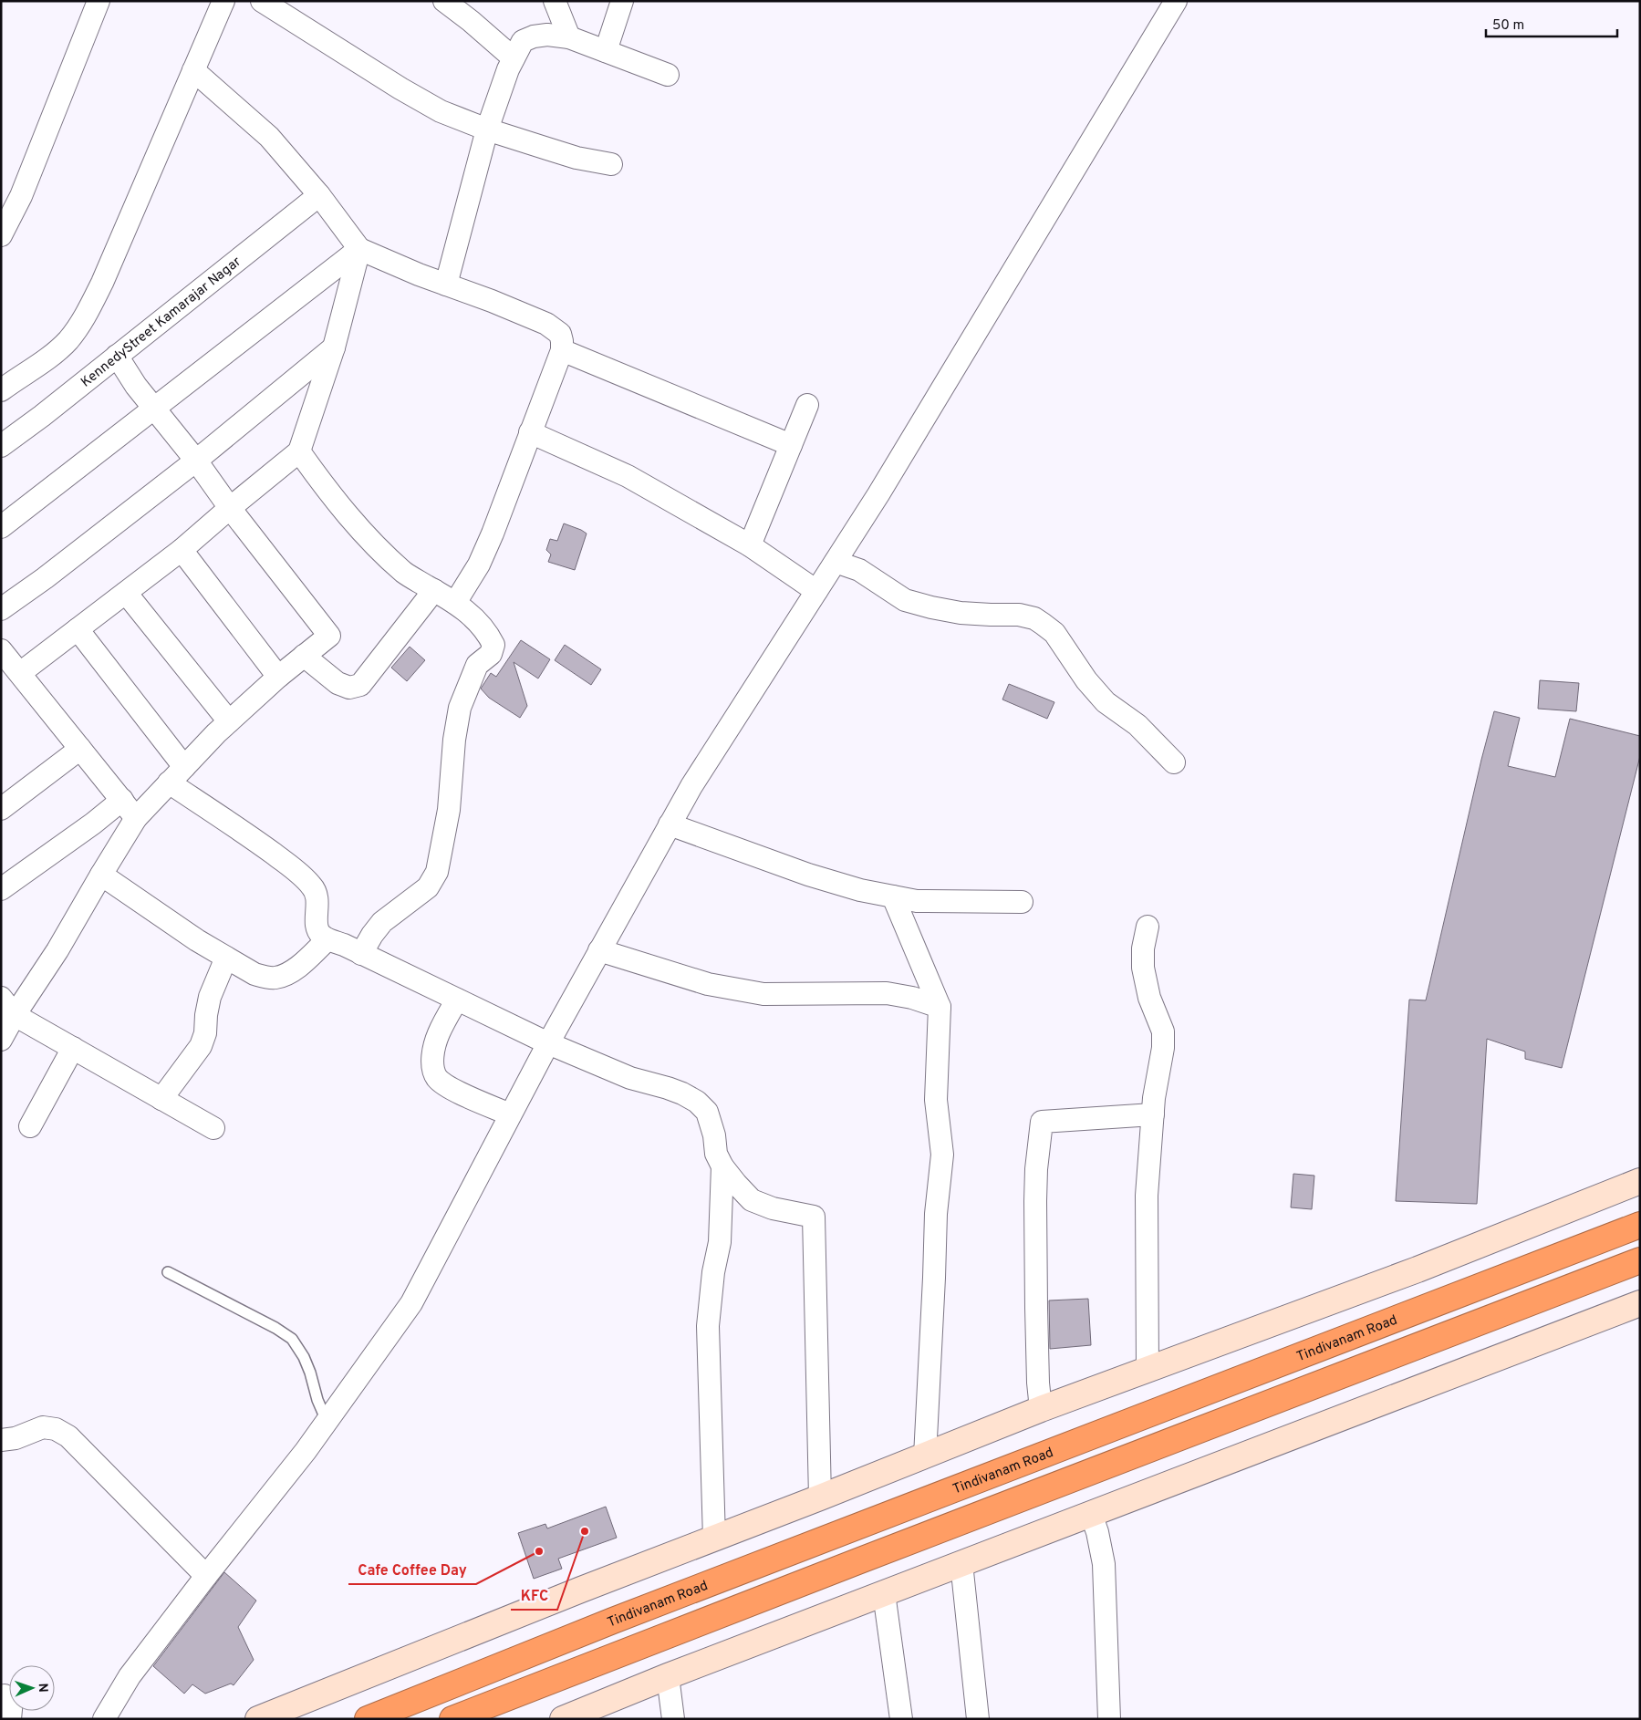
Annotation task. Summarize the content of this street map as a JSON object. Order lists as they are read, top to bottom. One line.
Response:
{"streets":{"highway":["Tindivanam Road"],"street":["KennedyStreet Kamarajar Nagar"]},"places":["KFC","Cafe Coffee Day"],"scale_bar":"50 m","north":"right"}
